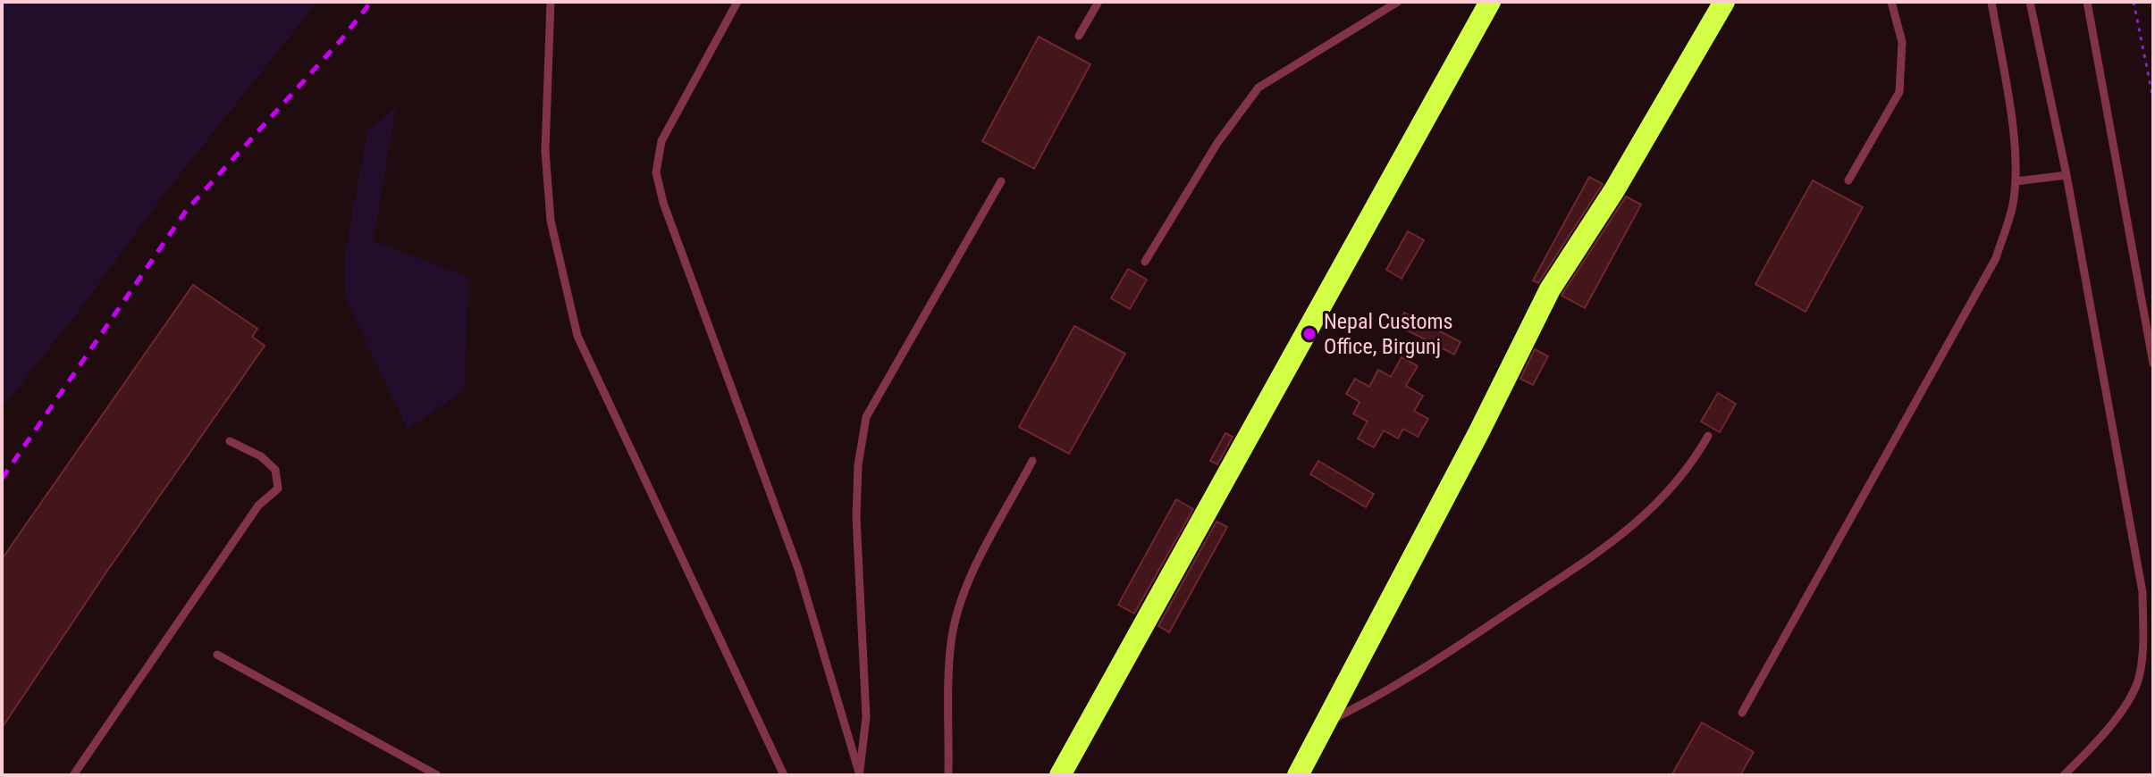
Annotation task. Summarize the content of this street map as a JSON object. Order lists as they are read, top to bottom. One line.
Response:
{"places":["Nepal Customs Office, Birgunj"]}
